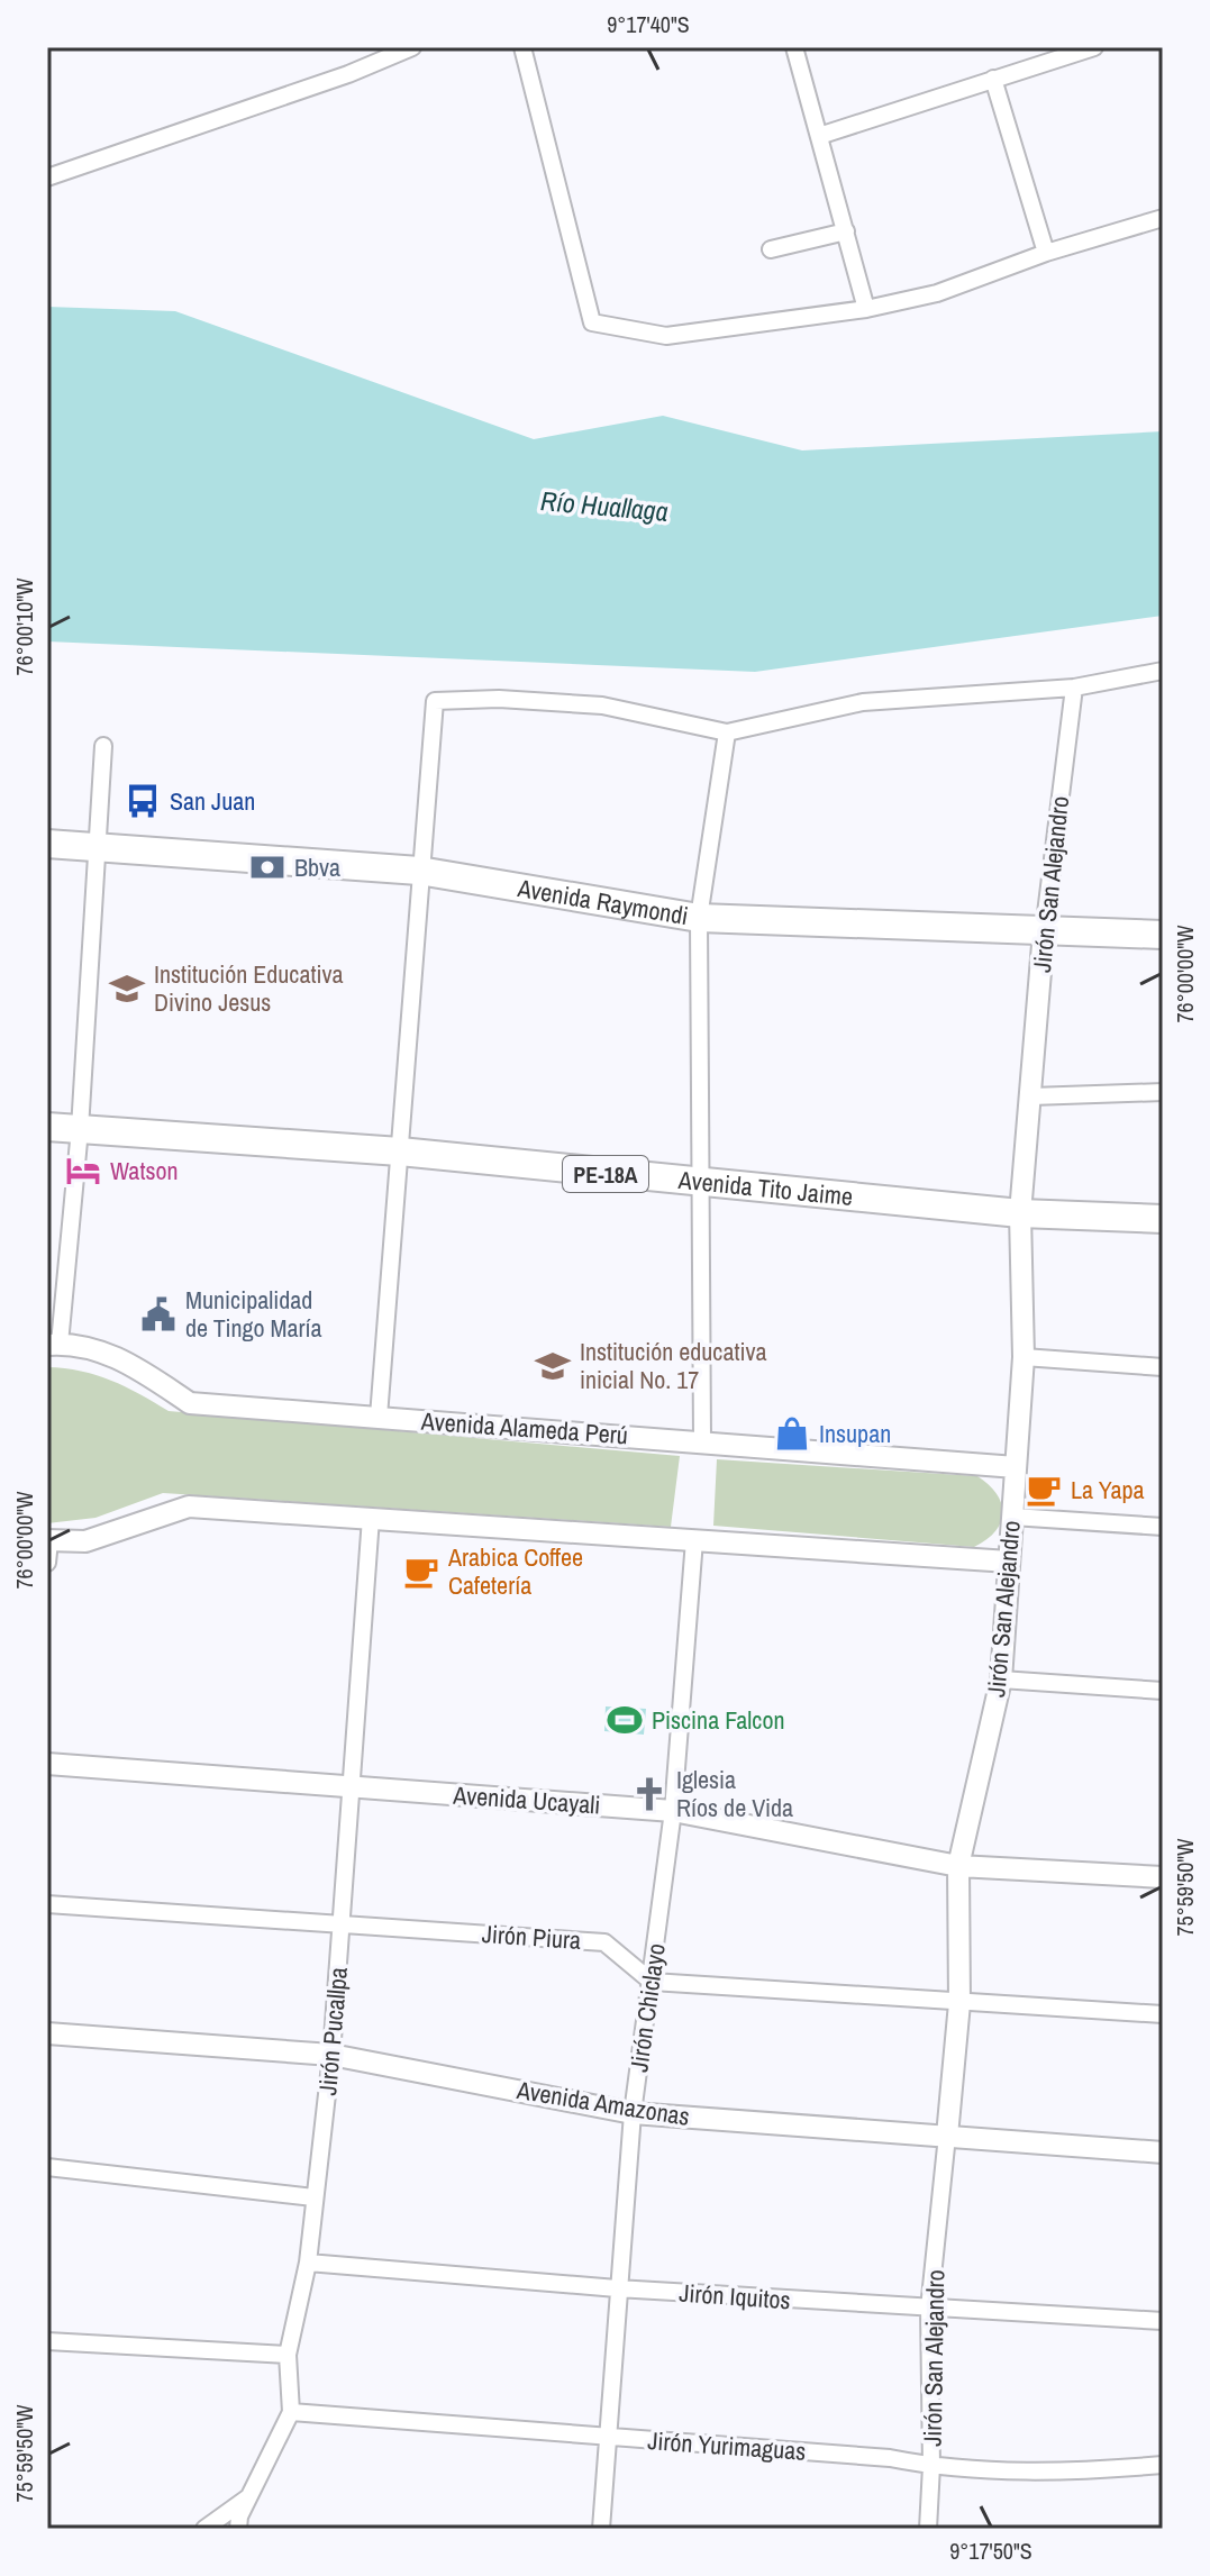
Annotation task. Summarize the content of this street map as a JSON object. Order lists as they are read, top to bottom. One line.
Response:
{"streets":{"highway":["Avenida Raymondi","PE-18A","Avenida Tito Jaime"],"street":["Jirón San Alejandro","Avenida Alameda Perú","Avenida Ucayali","Jirón Piura","Jirón Chiclayo","Jirón Pucallpa","Avenida Amazonas","Jirón Iquitos","Jirón Yurimaguas"]},"crossings":[["Jirón San Alejandro","Avenida Raymondi"],["Jirón San Alejandro","Avenida Tito Jaime"],["Jirón San Alejandro","Avenida Alameda Perú"],["Jirón San Alejandro","Avenida Ucayali"],["Jirón San Alejandro","Avenida Amazonas"],["Jirón San Alejandro","Jirón Iquitos"],["Jirón San Alejandro","Jirón Yurimaguas"],["Avenida Ucayali","Jirón Chiclayo"],["Avenida Ucayali","Jirón Pucallpa"],["Jirón Piura","Jirón Chiclayo"],["Jirón Piura","Jirón Pucallpa"],["Jirón Chiclayo","Avenida Amazonas"],["Jirón Chiclayo","Jirón Iquitos"],["Jirón Chiclayo","Jirón Yurimaguas"],["Jirón Pucallpa","Avenida Amazonas"],["Jirón Pucallpa","Jirón Iquitos"],["Jirón Pucallpa","Jirón Yurimaguas"]],"water":["Río Huallaga"],"places":{"bus stop":["San Juan"],"bank":["Bbva"],"school or university":["Institución Educativa Divino Jesus","Institución educativa inicial No. 17"],"hotel":["Watson"],"public building":["Municipalidad de Tingo María"],"shop":["Insupan"],"cafe":["La Yapa","Arabica Coffee Cafetería"],"sports":["Piscina Falcon"],"church":["Iglesia Ríos de Vida"]},"coordinates":["9°17'40\"S","76°00'10\"W","76°00'00\"W","75°59'50\"W","9°17'50\"S"]}
